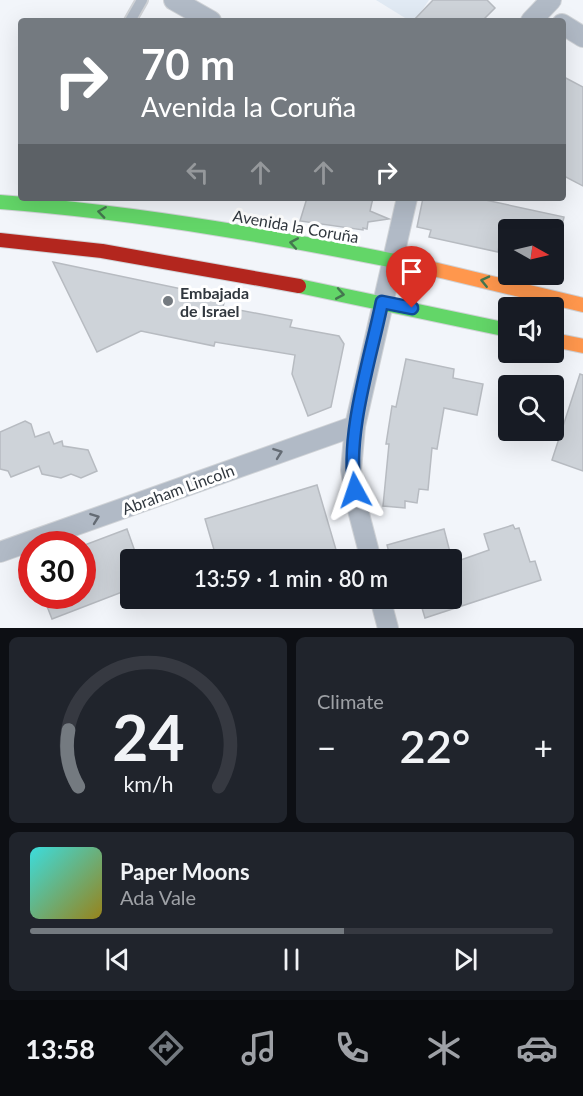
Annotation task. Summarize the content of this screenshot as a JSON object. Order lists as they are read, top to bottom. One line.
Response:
{"streets":{"main road":["Avenida la Coruña"],"street":["Abraham Lincoln"]},"one_way":["Abraham Lincoln"],"places":["Embajada de Israel"],"north":"right","page":{"turn":["70 m","Avenida la Coruña"],"limit":"30","trip":"13:59 · 1 min · 80 m","tile":"Climate","heat":["−","22°","+"],"song":["Paper Moons","Ada Vale"],"tabs":"13:58","gauge":["24","km/h"]}}
